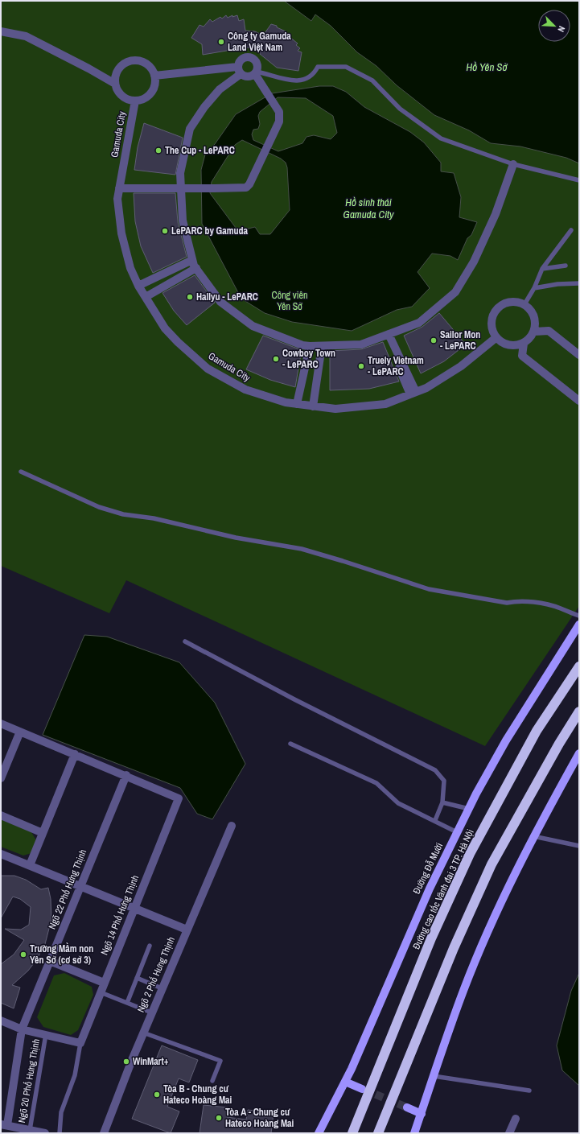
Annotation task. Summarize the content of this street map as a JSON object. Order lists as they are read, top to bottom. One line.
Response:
{"streets":{"highway":["Đường cao tốc Vành đai 3 TP. Hà Nội"],"main road":["Đường Đỗ Mười"],"street":["Gamuda City","Ngõ 22 Phố Hưng Thịnh","Ngõ 14 Phố Hưng Thịnh","Ngõ 2 Phố Hưng Thịnh"],"lane":["Ngõ 20 Phố Hưng Thịnh"]},"crossings":[["Ngõ 22 Phố Hưng Thịnh","Ngõ 14 Phố Hưng Thịnh"]],"water":["Hồ Yên Sở","Hồ sinh thái Gamuda City"],"parks":["Công viên Yên Sở"],"places":["Công ty Gamuda Land Việt Nam","The Cup - LePARC","LePARC by Gamuda","Hallyu - LePARC","Sailor Mon - LePARC","Cowboy Town - LePARC","Truely Vietnam - LePARC","Trường Mầm non Yên Sở (cơ sở 3)","WinMart+","Tòa B - Chung cư Hateco Hoàng Mai","Tòa A - Chung cư Hateco Hoàng Mai"],"north":"bottom right"}
